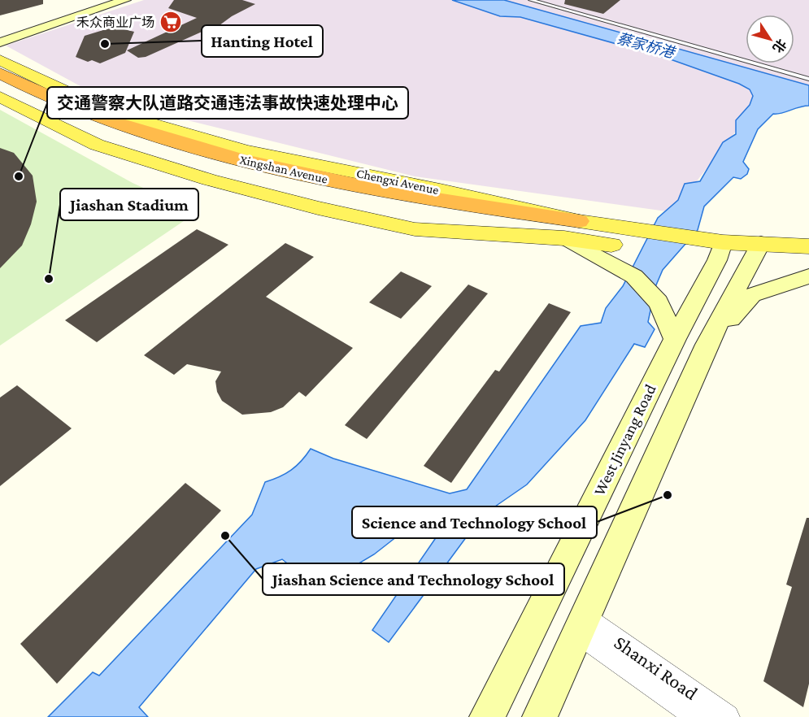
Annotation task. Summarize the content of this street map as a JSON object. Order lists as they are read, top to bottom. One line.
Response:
{"streets":{"highway":["Xingshan Avenue"],"main road":["Chengxi Avenue","West Jinyang Road"],"street":["Shanxi Road"]},"crossings":[["Xingshan Avenue","Chengxi Avenue"],["Chengxi Avenue","West Jinyang Road"]],"water":["蔡家桥港"],"places":{"supermarket":["禾众商业广场"],"other":["Hanting Hotel","交通警察大队道路交通违法事故快速处理中心","Jiashan Stadium","Science and Technology School","Jiashan Science and Technology School"]},"north":"bottom right"}
